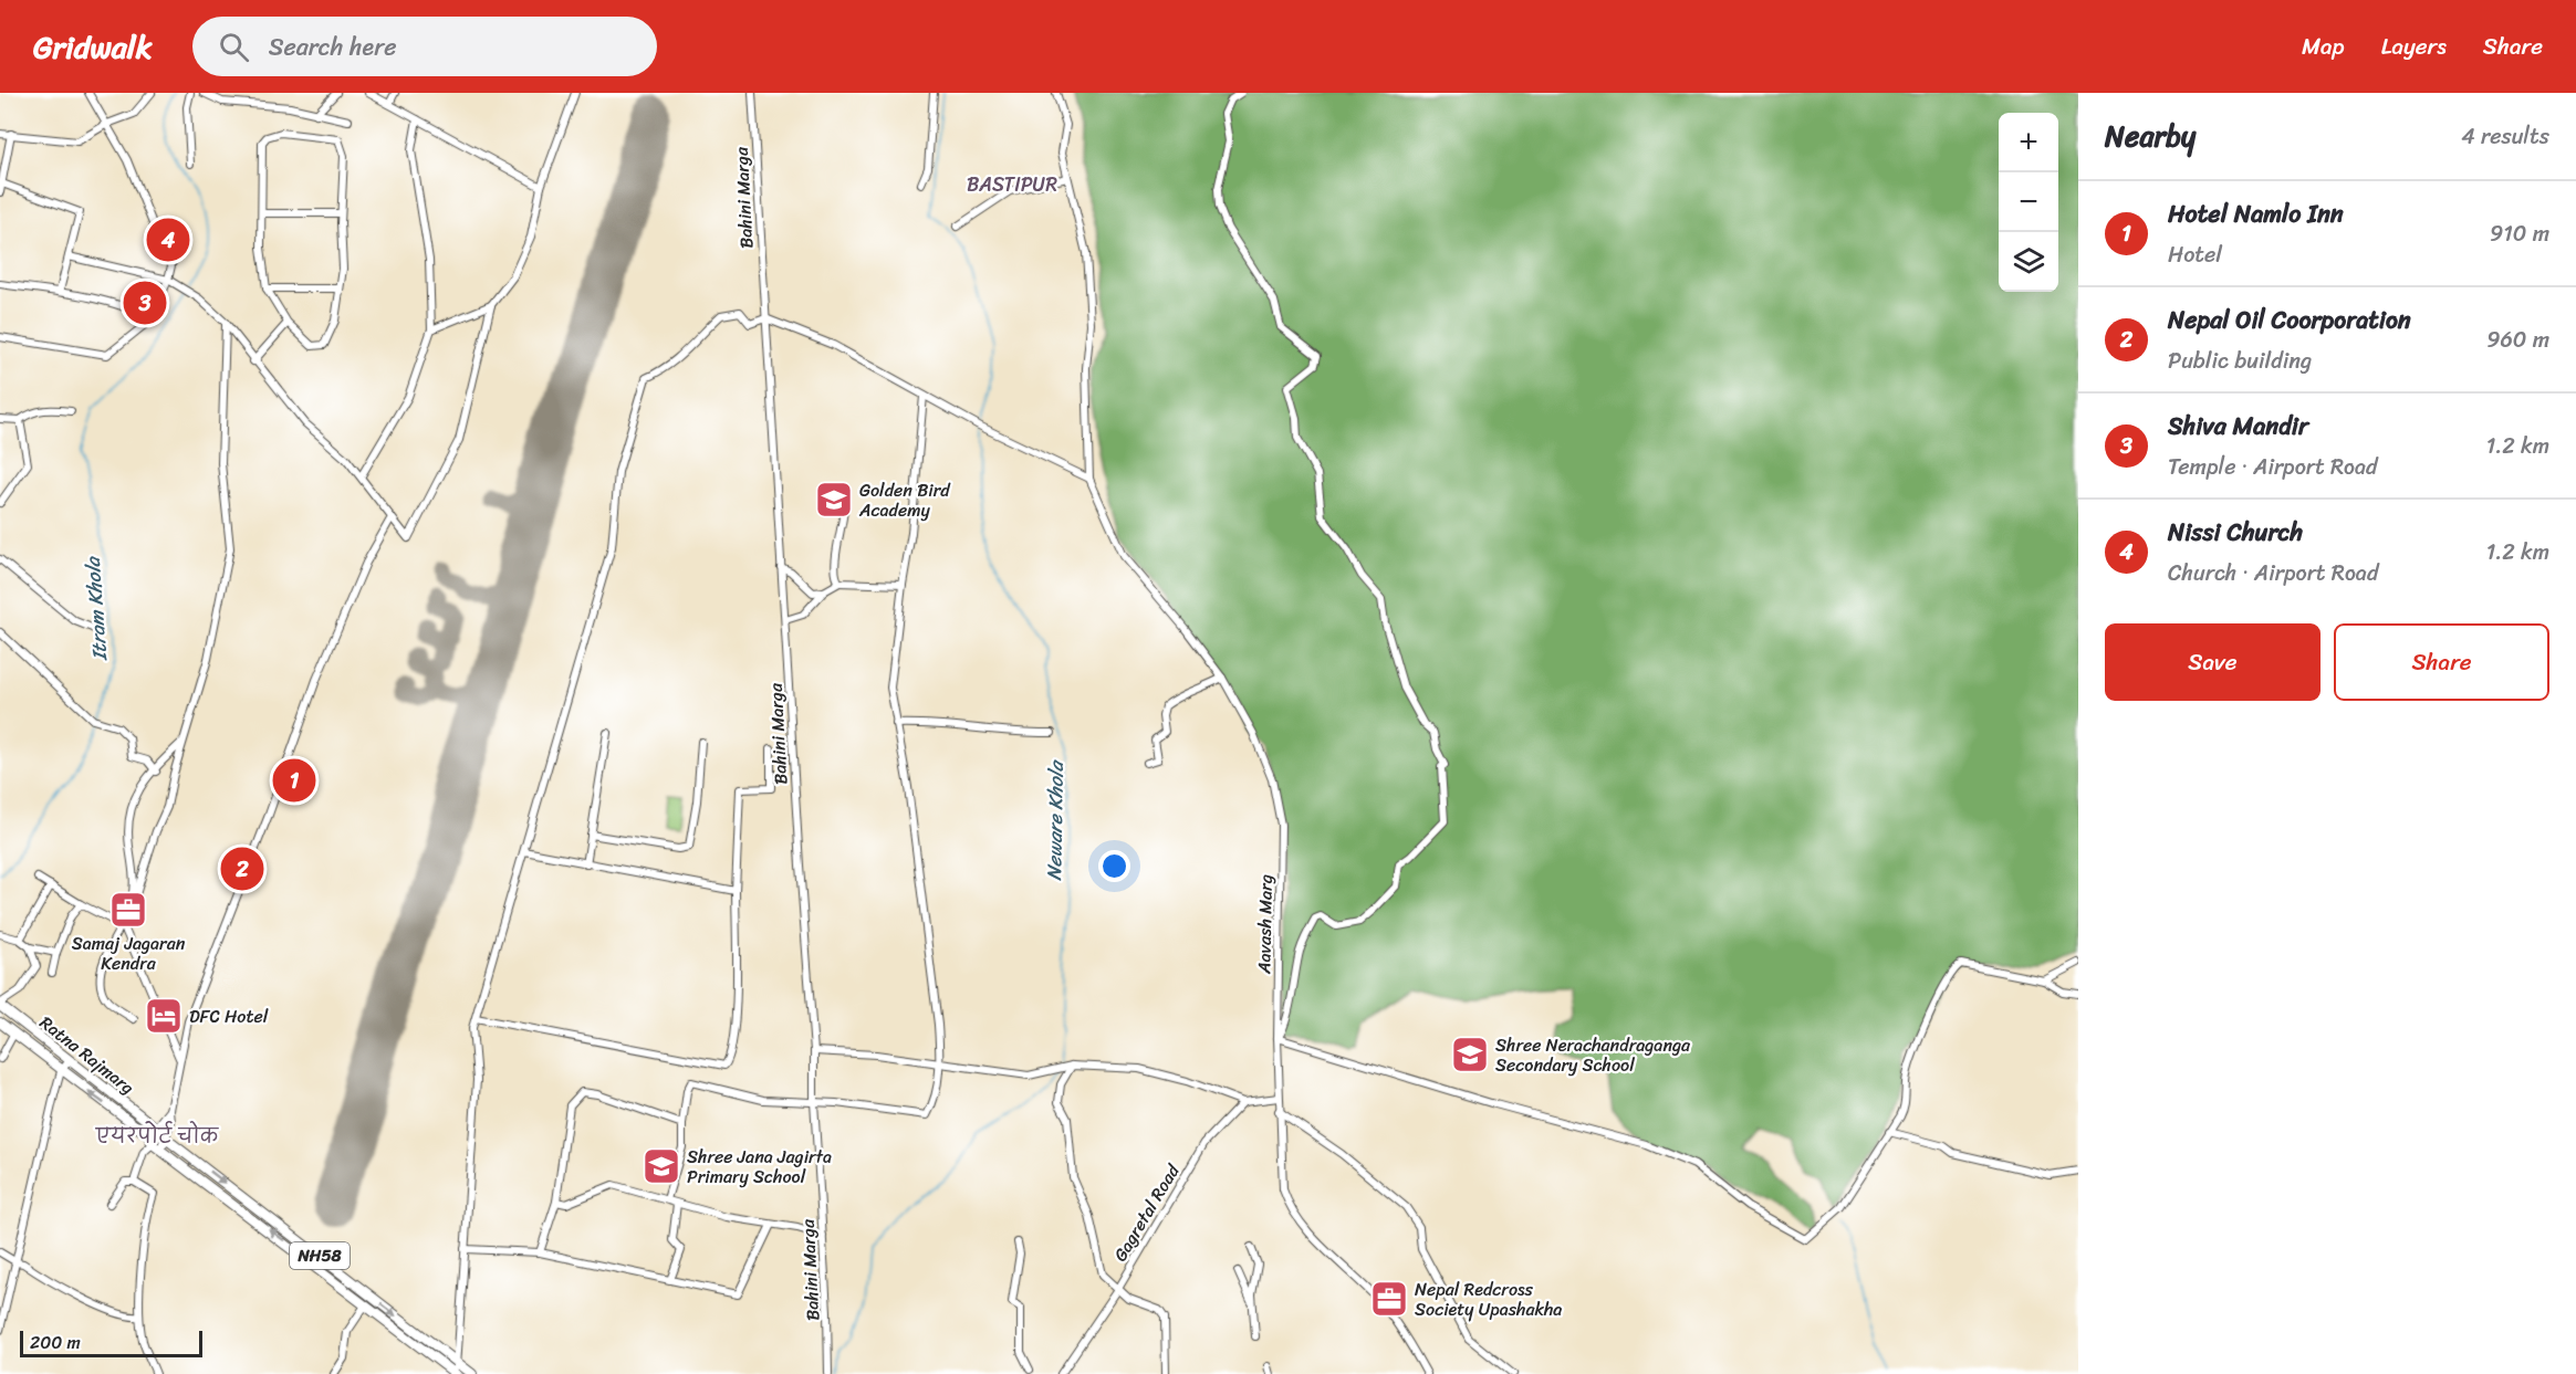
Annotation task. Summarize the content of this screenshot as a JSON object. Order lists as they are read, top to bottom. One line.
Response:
{"streets":{"main road":["Ratna Rajmarg","NH58"],"street":["Bahini Marga","Aavash Marg","Gagretal Road"]},"districts":["BASTIPUR","एयरपोर्ट चोक"],"water":["Itram Khola","Neware Khola"],"places":{"school or university":["Golden Bird Academy","Shree Nerachandraganga Secondary School","Shree Jana Jagirta Primary School"],"office":["Samaj Jagaran Kendra","Nepal Redcross Society Upashakha"],"hotel":["DFC Hotel"]},"scale_bar":"200 m","page":{"header":"Gridwalk","search":"Search here","nav":["Map","Layers","Share"],"heading":["Nearby","4 results"],"map_buttons":["+","−"],"list":[{"mark":"1","name":"Hotel Namlo Inn","note":"Hotel","value":"910 m"},{"mark":"2","name":"Nepal Oil Coorporation","note":"Public building","value":"960 m"},{"mark":"3","name":"Shiva Mandir","note":"Temple · Airport Road","value":"1.2 km"},{"mark":"4","name":"Nissi Church","note":"Church · Airport Road","value":"1.2 km"}],"pins":["4","3","1","2"],"buttons":["Save","Share"],"scale":"200 m"}}
